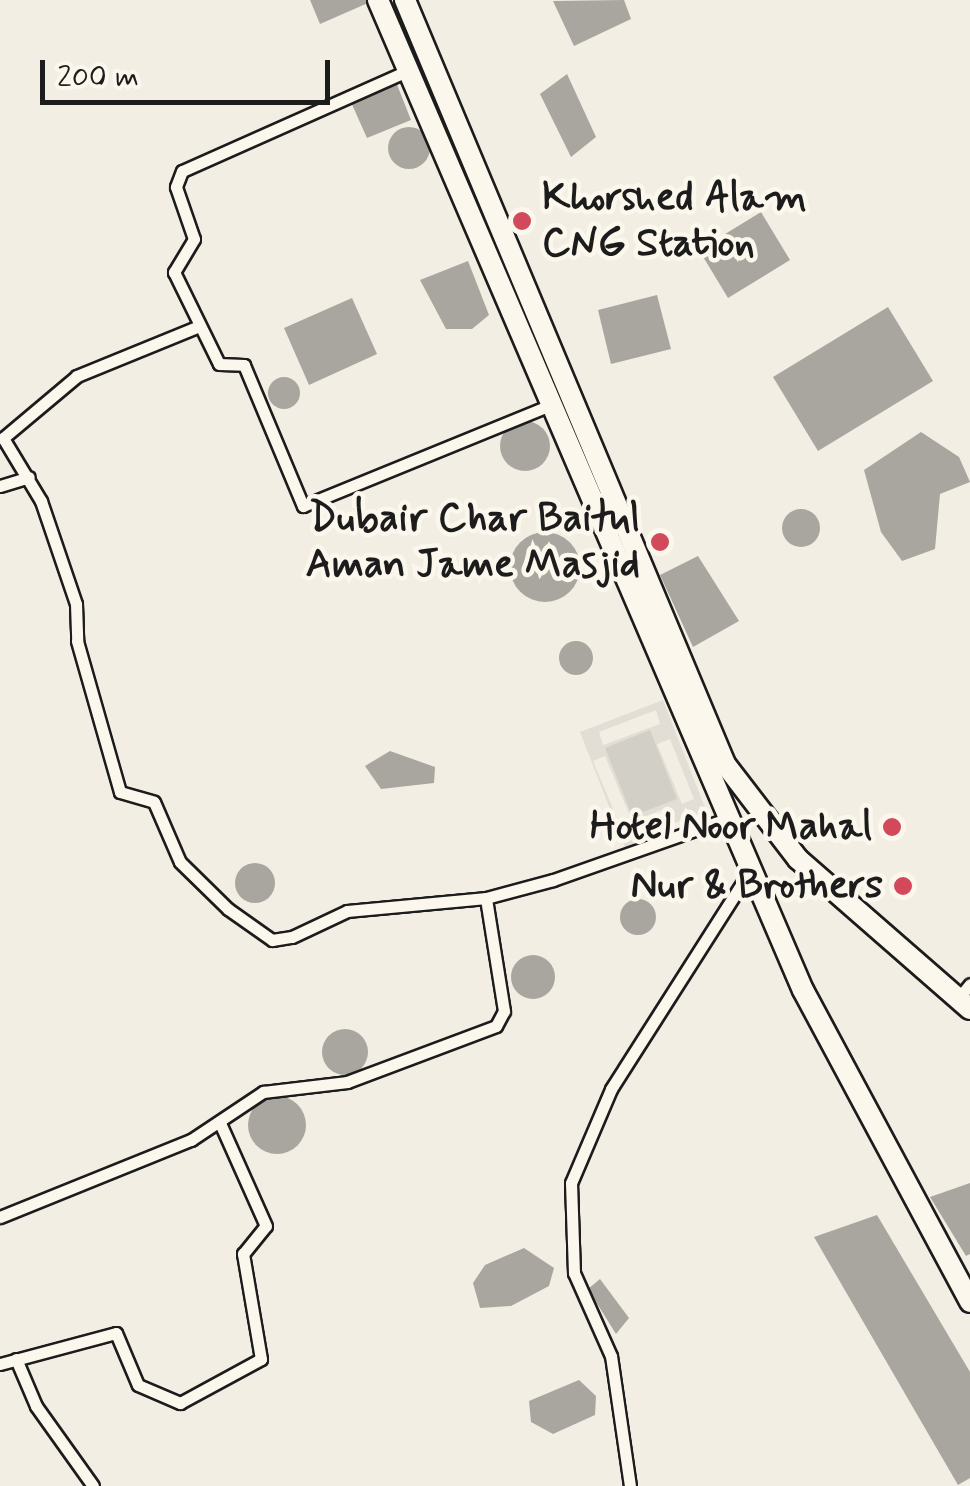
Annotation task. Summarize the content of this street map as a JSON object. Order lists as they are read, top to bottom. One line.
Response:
{"places":["Khorshed Alam CNG Station","Dubair Char Baitul Aman Jame Masjid","Hotel Noor Mahal","Nur & Brothers"],"scale_bar":"200 m"}
